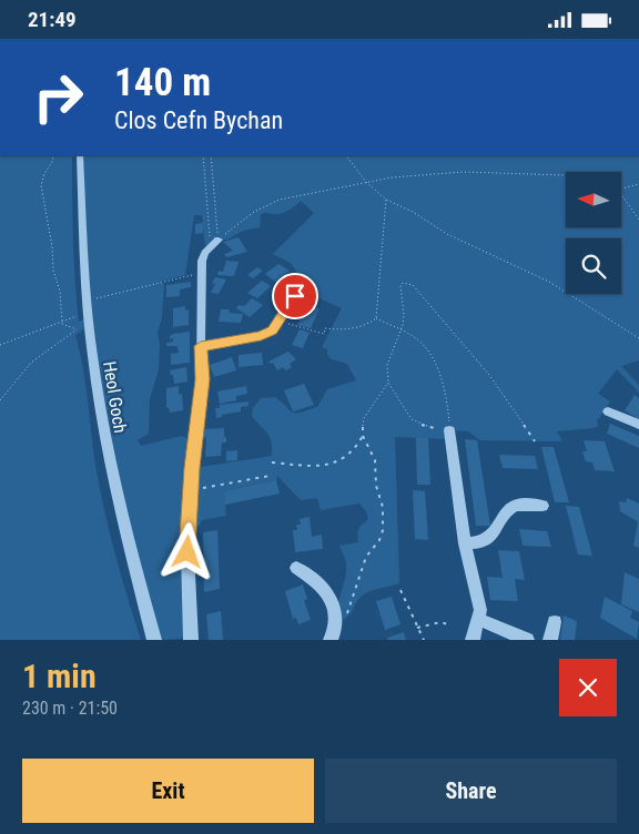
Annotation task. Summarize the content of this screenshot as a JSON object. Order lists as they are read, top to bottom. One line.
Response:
{"streets":{"street":["Heol Goch"]},"north":"left","page":{"status":"21:49","turn":["140 m","Clos Cefn Bychan"],"heading":["1 min","230 m · 21:50"],"buttons":["Exit","Share"]}}
